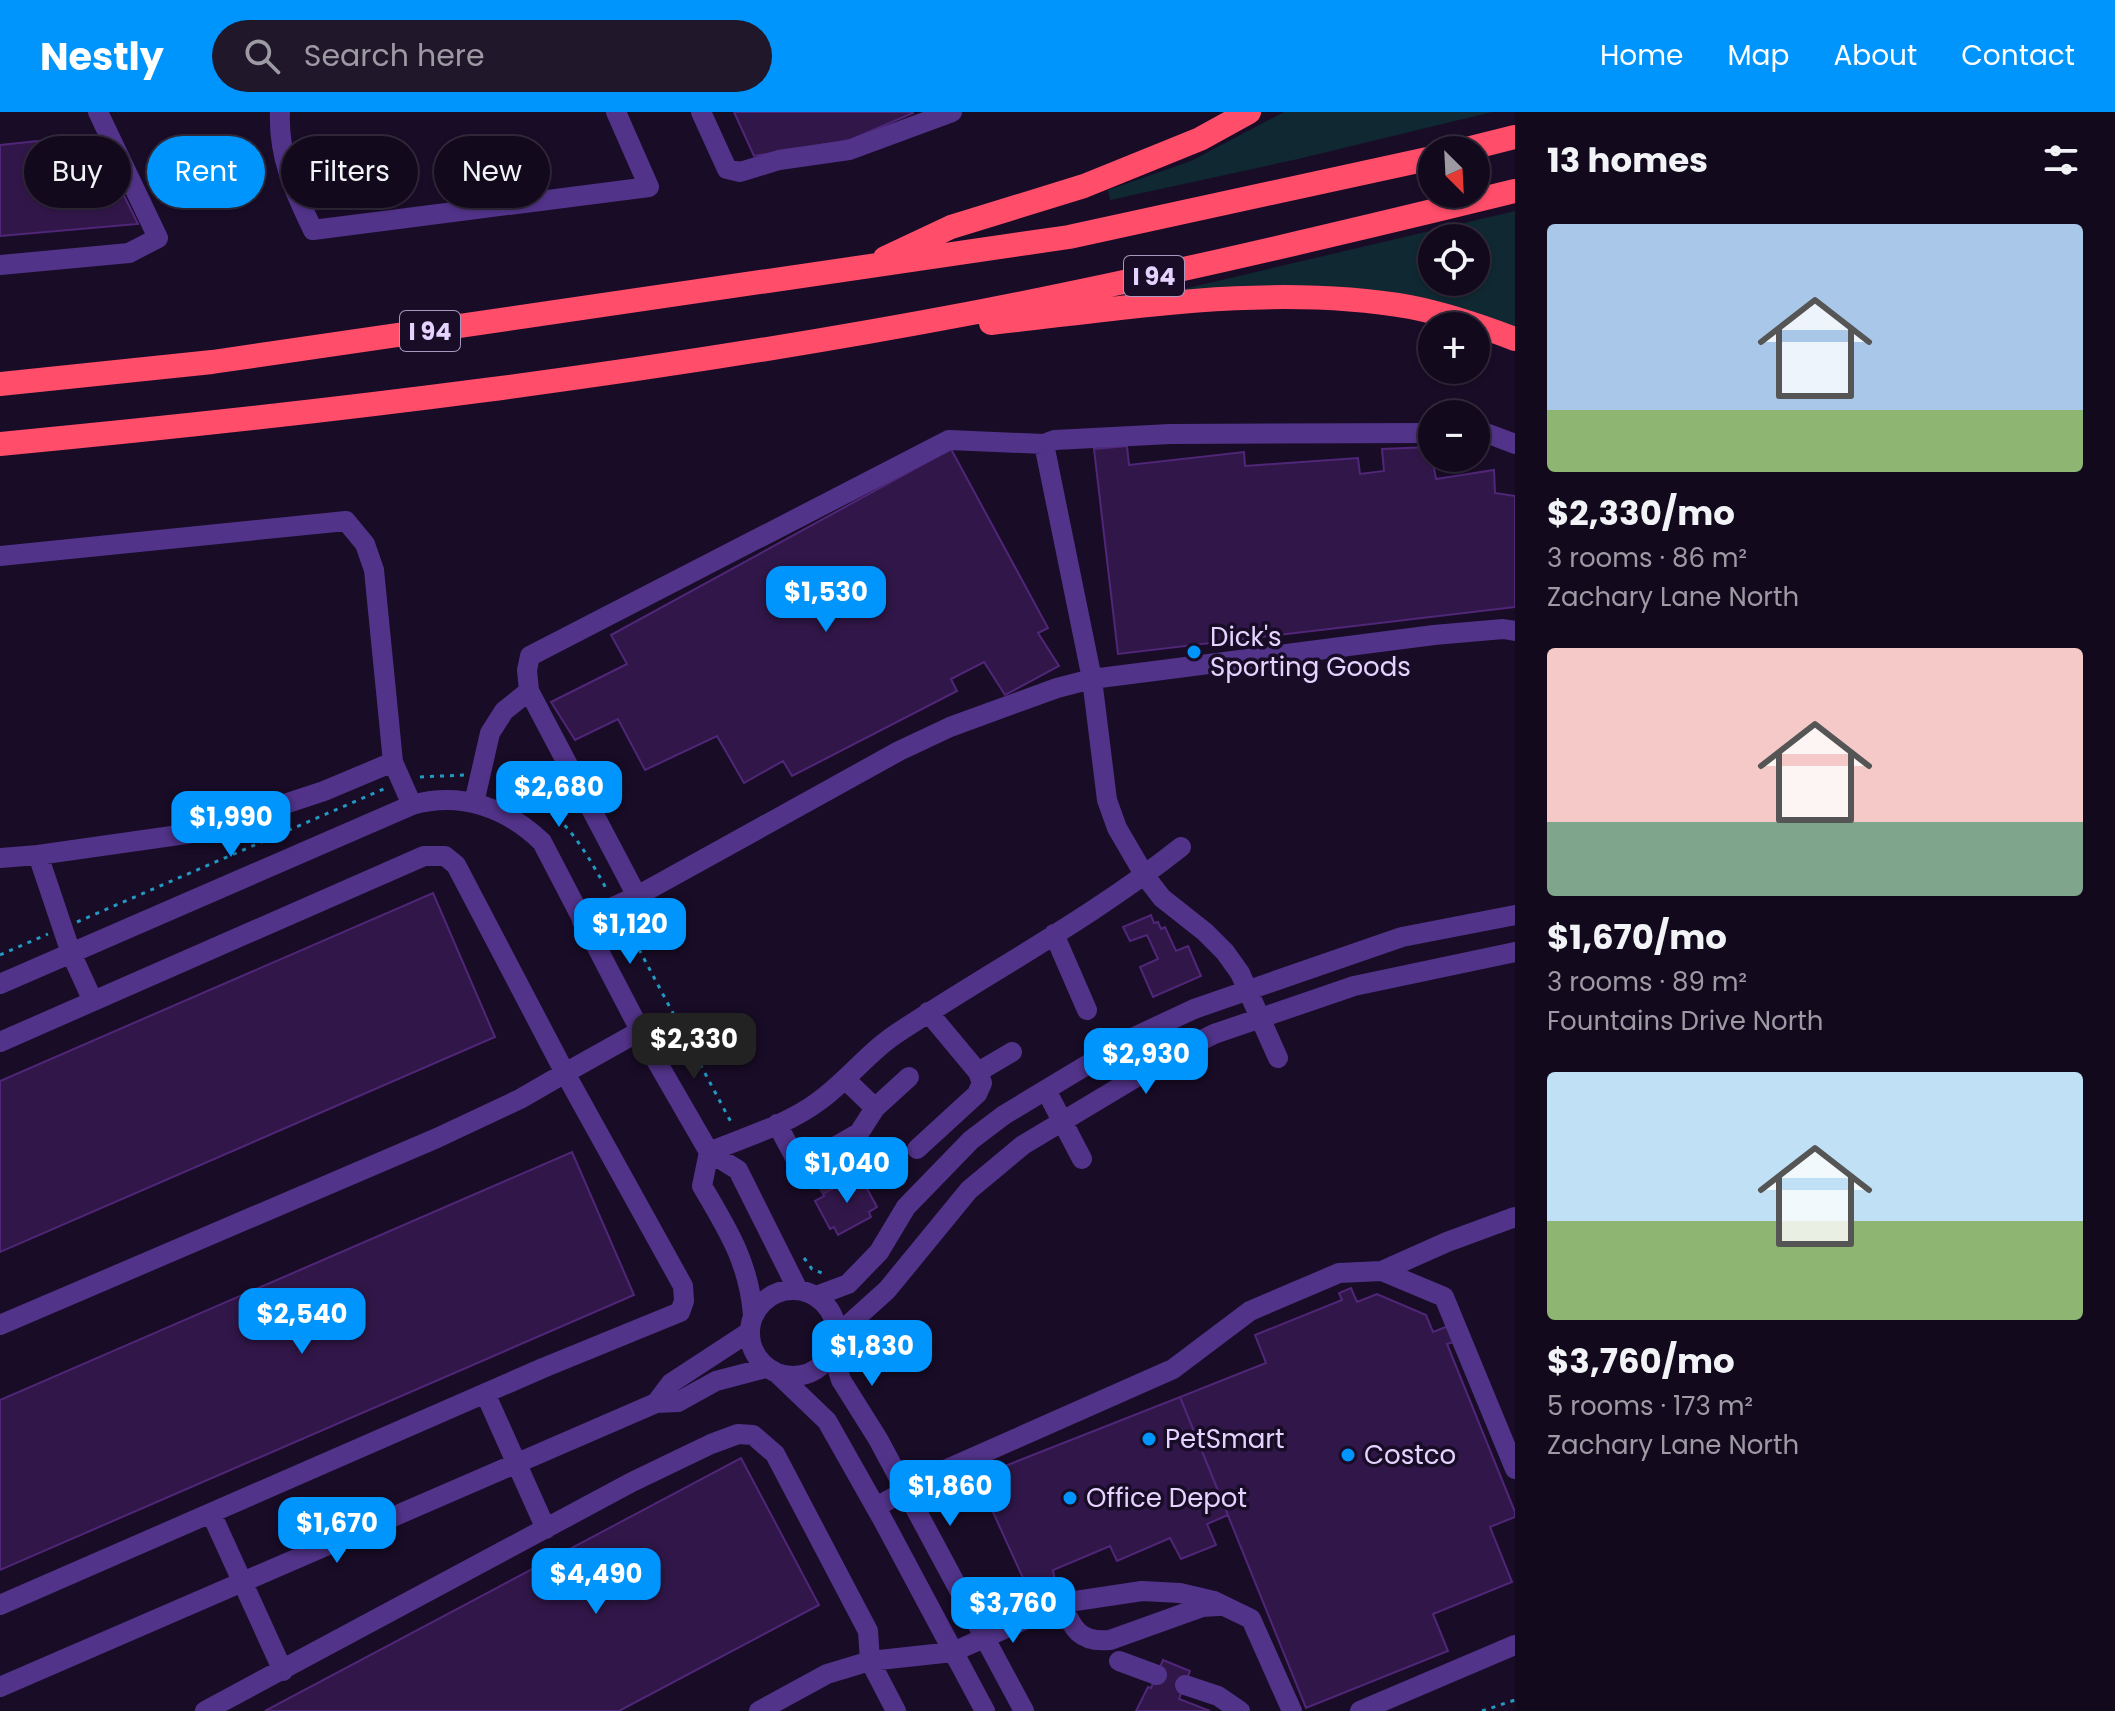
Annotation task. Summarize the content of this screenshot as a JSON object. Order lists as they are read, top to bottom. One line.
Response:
{"streets":{"highway":["I 94"]},"places":["Dick's Sporting Goods","PetSmart","Costco","Office Depot"],"north":"bottom right","page":{"header":"Nestly","search":"Search here","nav":["Home","Map","About","Contact"],"heading":"13 homes","map_buttons":["+","−"],"chip":["Buy","Rent","Filters","New"],"list":[{"name":"$2,330/mo","note":"3 rooms · 86 m² · Zachary Lane North"},{"name":"$1,670/mo","note":"3 rooms · 89 m² · Fountains Drive North"},{"name":"$3,760/mo","note":"5 rooms · 173 m² · Zachary Lane North"}],"price":["$1,530","$2,680","$1,990","$1,120","$2,330","$2,930","$1,040","$2,540","$1,830","$1,860","$1,670","$4,490","$3,760"]}}
